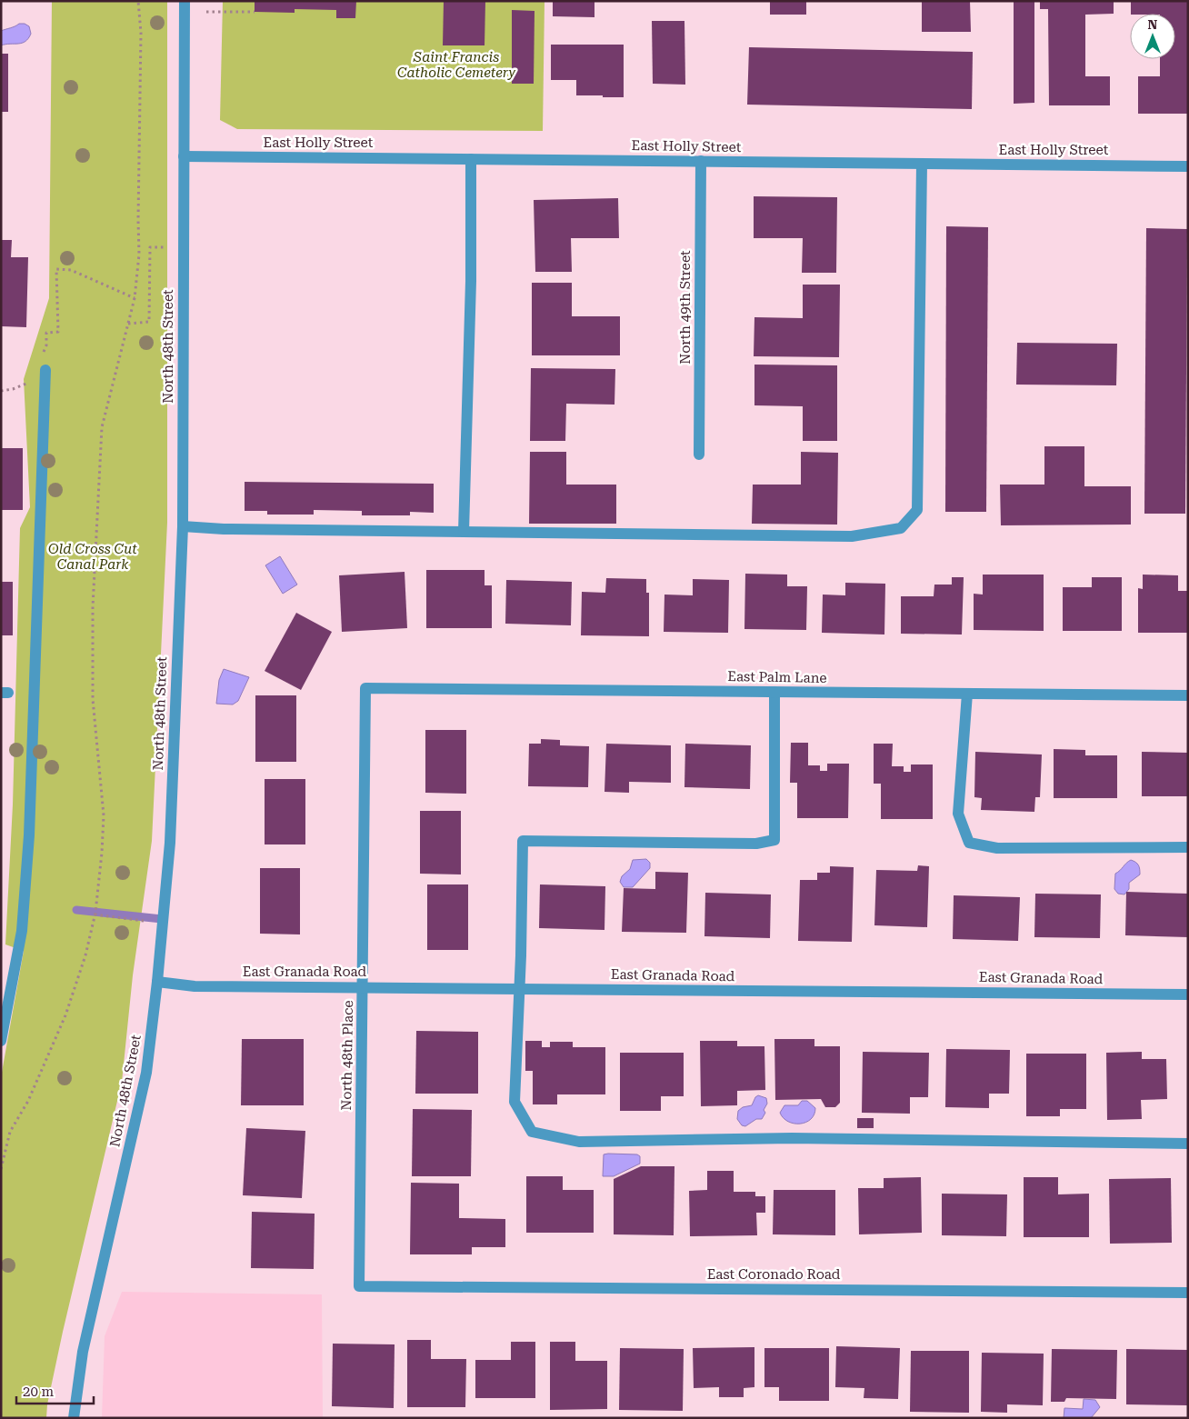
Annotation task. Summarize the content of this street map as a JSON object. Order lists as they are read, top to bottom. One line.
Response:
{"streets":{"street":["East Holly Street","North 49th Street","North 48th Street","East Palm Lane","East Granada Road","North 48th Place","East Coronado Road"]},"crossings":[["East Holly Street","North 49th Street"],["East Holly Street","North 48th Street"],["North 48th Street","East Granada Road"],["East Palm Lane","North 48th Place"],["East Granada Road","North 48th Place"],["North 48th Place","East Coronado Road"]],"parks":["Saint Francis Catholic Cemetery","Old Cross Cut Canal Park"],"scale_bar":"20 m","north":"top"}
